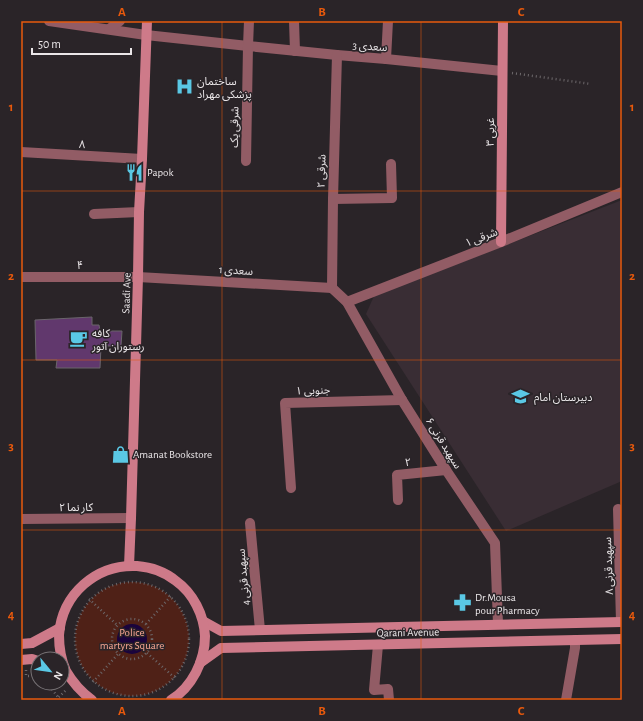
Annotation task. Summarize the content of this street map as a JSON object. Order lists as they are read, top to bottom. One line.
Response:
{"streets":{"main road":["۳ غربی","Saadi Ave","Qarani Avenue"],"street":["سعدی 3","شرقی یک","۸","شرقی ۲","شرقی ۱","۴","سعدی 1","۱ جنوبی","سپهبد قرنی ۶","۲","کار نما ۲","سپهبد قرنی ۸","سپهبد قرنی 4"]},"crossings":[["سعدی 3","شرقی یک"],["سعدی 3","۳ غربی"],["سعدی 3","شرقی ۲"],["سعدی 3","Saadi Ave"],["۳ غربی","شرقی ۱"],["۸","Saadi Ave"],["شرقی ۲","سعدی 1"],["شرقی ۲","سپهبد قرنی ۶"],["شرقی ۱","سپهبد قرنی ۶"],["۴","سعدی 1"],["۴","Saadi Ave"],["سعدی 1","Saadi Ave"],["سعدی 1","سپهبد قرنی ۶"],["Saadi Ave","کار نما ۲"],["۱ جنوبی","سپهبد قرنی ۶"],["سپهبد قرنی ۶","۲"],["سپهبد قرنی ۶","Qarani Avenue"],["سپهبد قرنی ۸","Qarani Avenue"],["سپهبد قرنی 4","Qarani Avenue"]],"parks":["Police martyrs Square"],"places":{"hospital":["ساختمان پزشکی مهراد"],"restaurant":["Papok"],"cafe":["کافه رستوران آتور"],"school or university":["دبیرستان امام"],"shop":["Amanat Bookstore"],"pharmacy":["Dr.Mousa pour Pharmacy"]},"scale_bar":"50 m","north":"bottom right","grid":{"columns":["A","B","C"],"rows":["1","2","3","4"]}}
